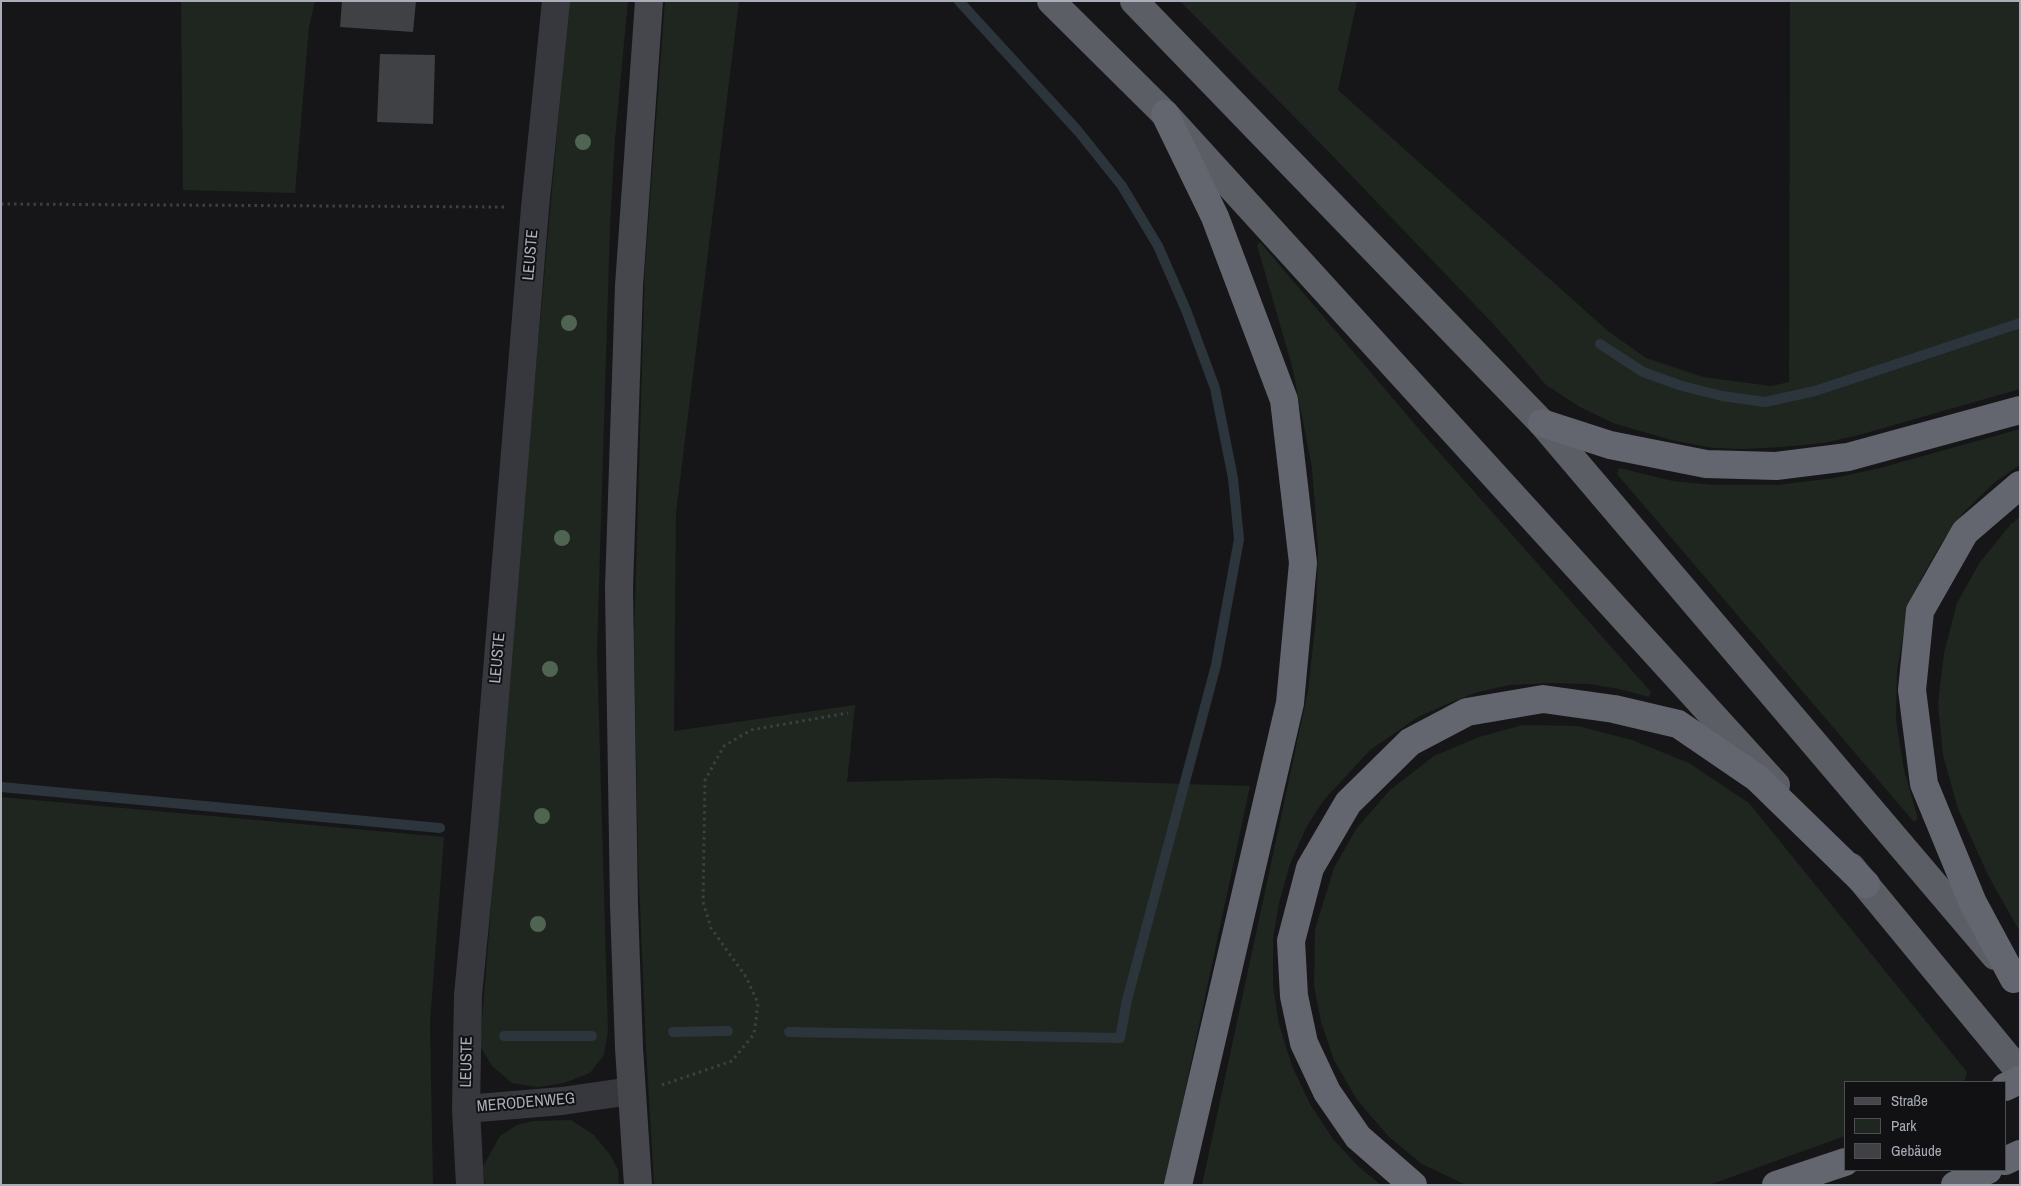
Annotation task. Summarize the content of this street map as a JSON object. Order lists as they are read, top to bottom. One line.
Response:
{"streets":{"street":["LEUSTE","MERODENWEG"]},"crossings":[["LEUSTE","MERODENWEG"]],"legend":["Straße","Park","Gebäude"]}
